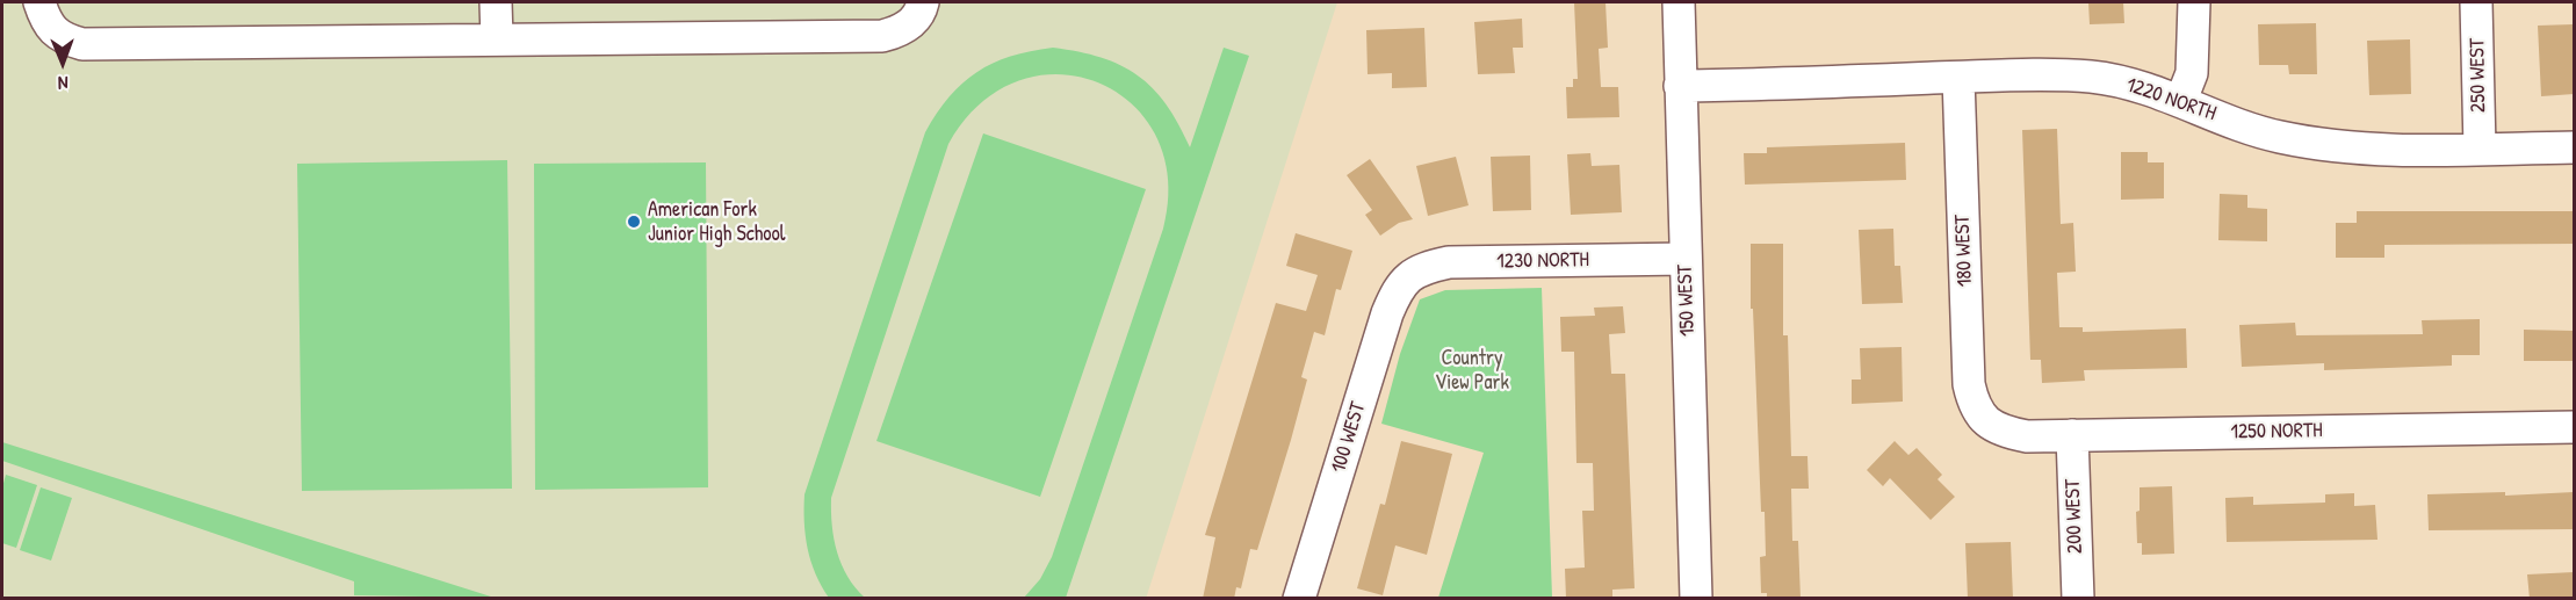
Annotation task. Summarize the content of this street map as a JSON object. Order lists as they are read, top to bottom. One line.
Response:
{"streets":{"street":["250 WEST","1220 NORTH","180 WEST","1230 NORTH","150 WEST","1250 NORTH","100 WEST","200 WEST"]},"crossings":[["250 WEST","1220 NORTH"],["1220 NORTH","180 WEST"],["1220 NORTH","150 WEST"],["180 WEST","1250 NORTH"],["1230 NORTH","150 WEST"],["1230 NORTH","100 WEST"],["1250 NORTH","200 WEST"]],"parks":["Country View Park"],"places":["American Fork Junior High School"],"north":"bottom"}
